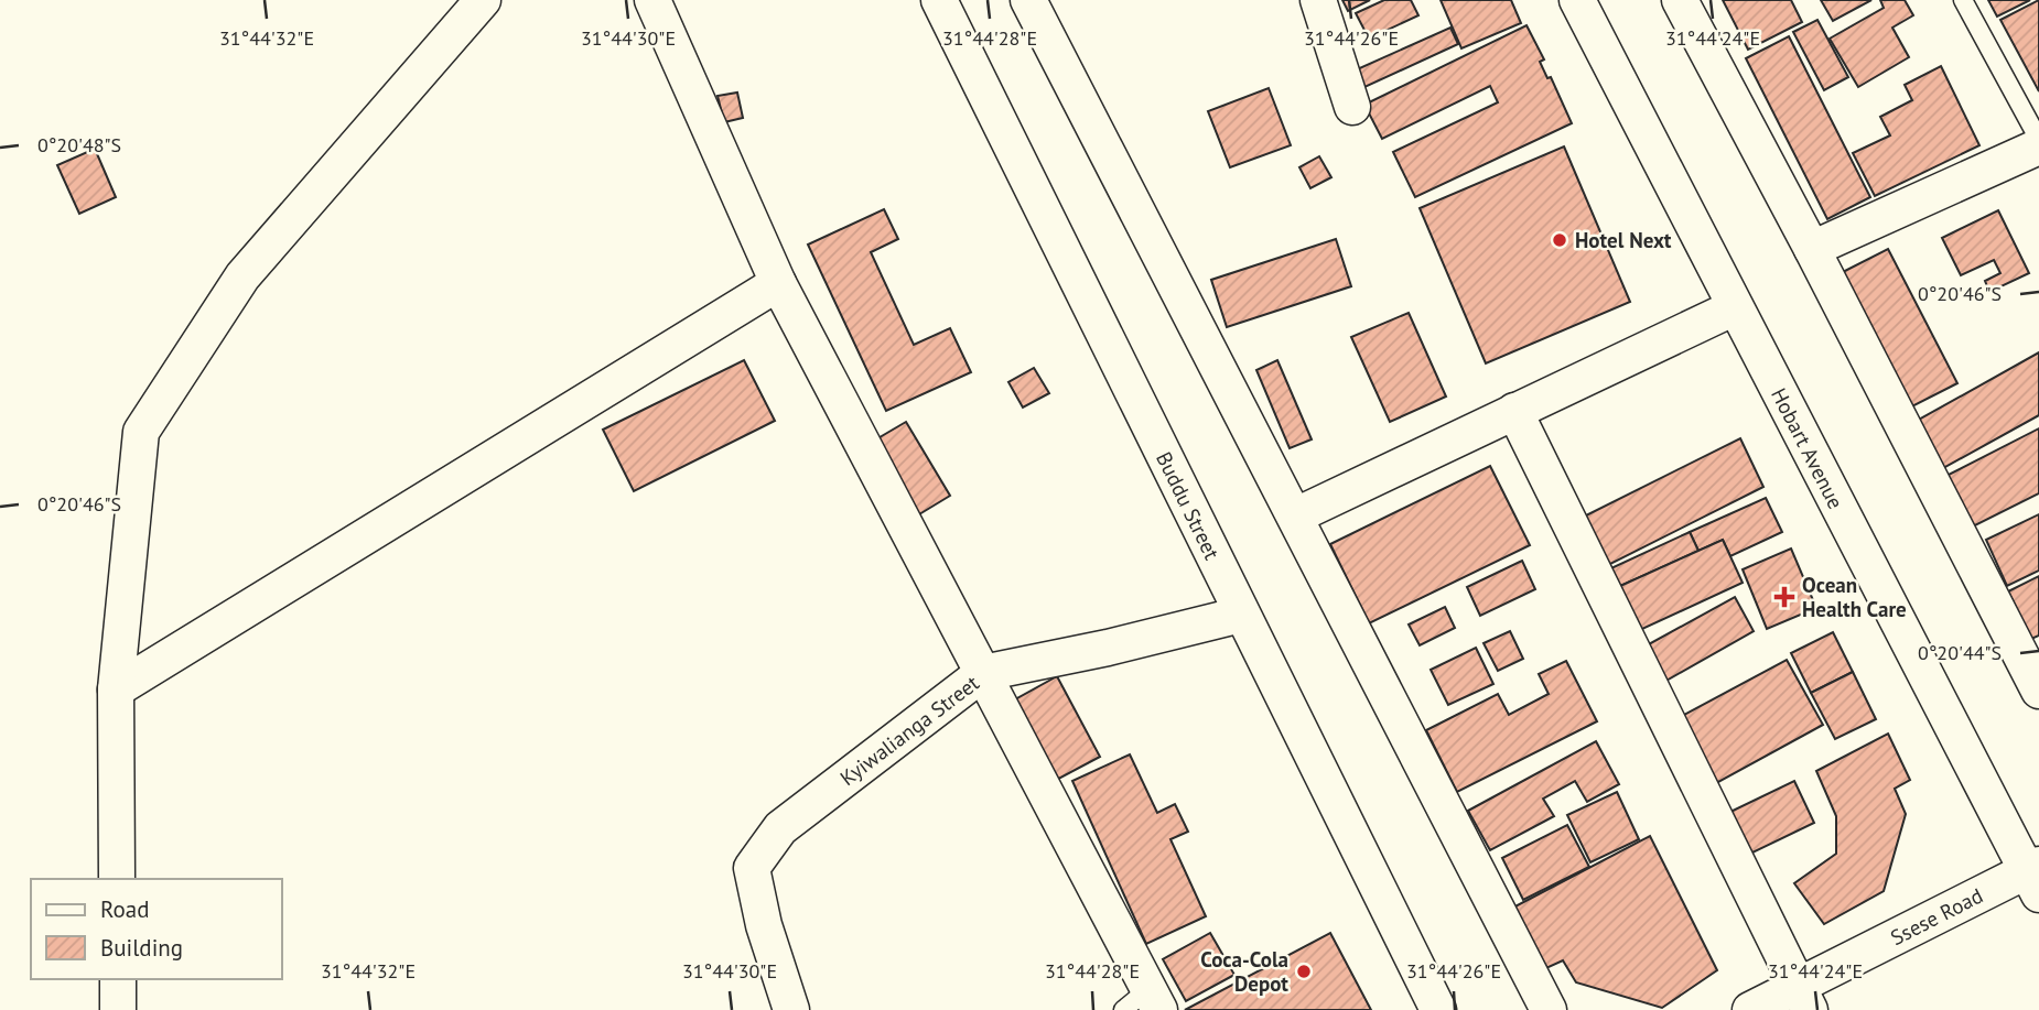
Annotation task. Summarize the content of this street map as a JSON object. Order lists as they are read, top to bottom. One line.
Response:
{"streets":{"street":["Hobart Avenue","Buddu Street","Kyiwalianga Street","Ssese Road"]},"crossings":[["Hobart Avenue","Ssese Road"],["Buddu Street","Kyiwalianga Street"]],"places":{"other":["Hotel Next","Coca-Cola Depot"],"health":["Ocean Health Care"]},"legend":["Road","Building"],"coordinates":["31°44'32\"E","31°44'30\"E","31°44'28\"E","31°44'26\"E","31°44'24\"E","0°20'48\"S","0°20'46\"S","0°20'44\"S"]}
